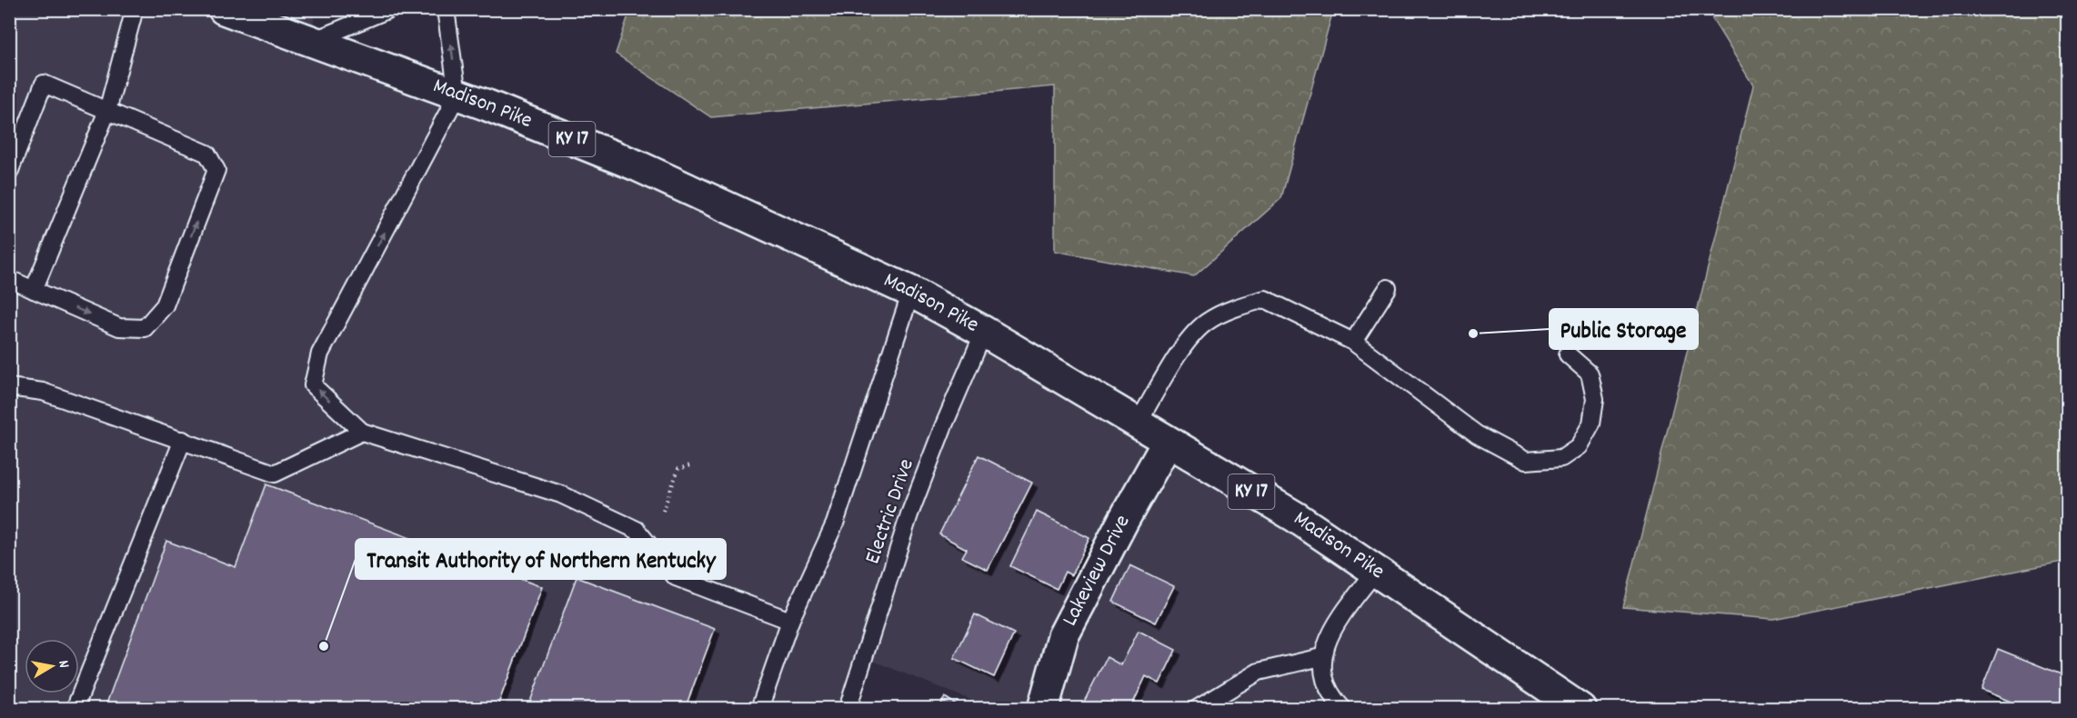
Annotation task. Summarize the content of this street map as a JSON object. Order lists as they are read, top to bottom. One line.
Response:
{"streets":{"main road":["Madison Pike","KY 17","Lakeview Drive"],"lane":["Electric Drive"]},"crossings":[["Madison Pike","Electric Drive"],["Madison Pike","Lakeview Drive"]],"places":["Public Storage","Transit Authority of Northern Kentucky"],"north":"right"}
